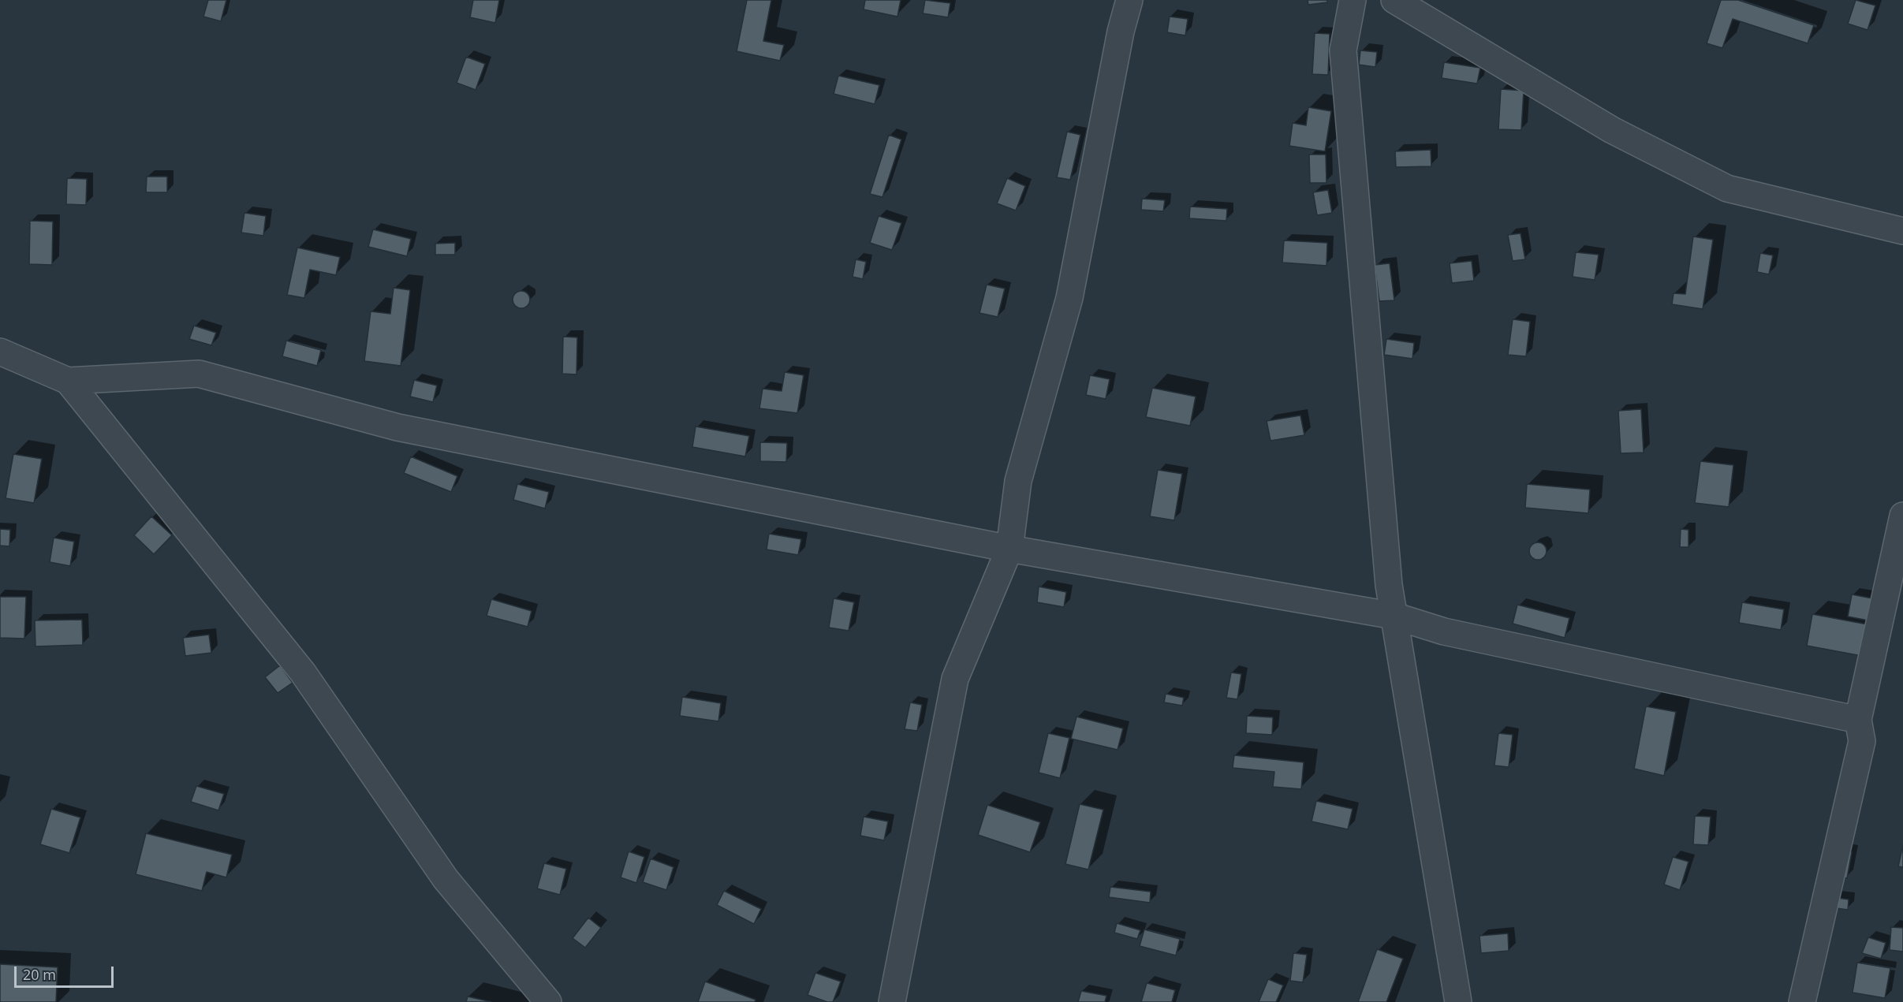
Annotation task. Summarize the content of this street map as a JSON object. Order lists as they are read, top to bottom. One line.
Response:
{"scale_bar":"20 m"}
